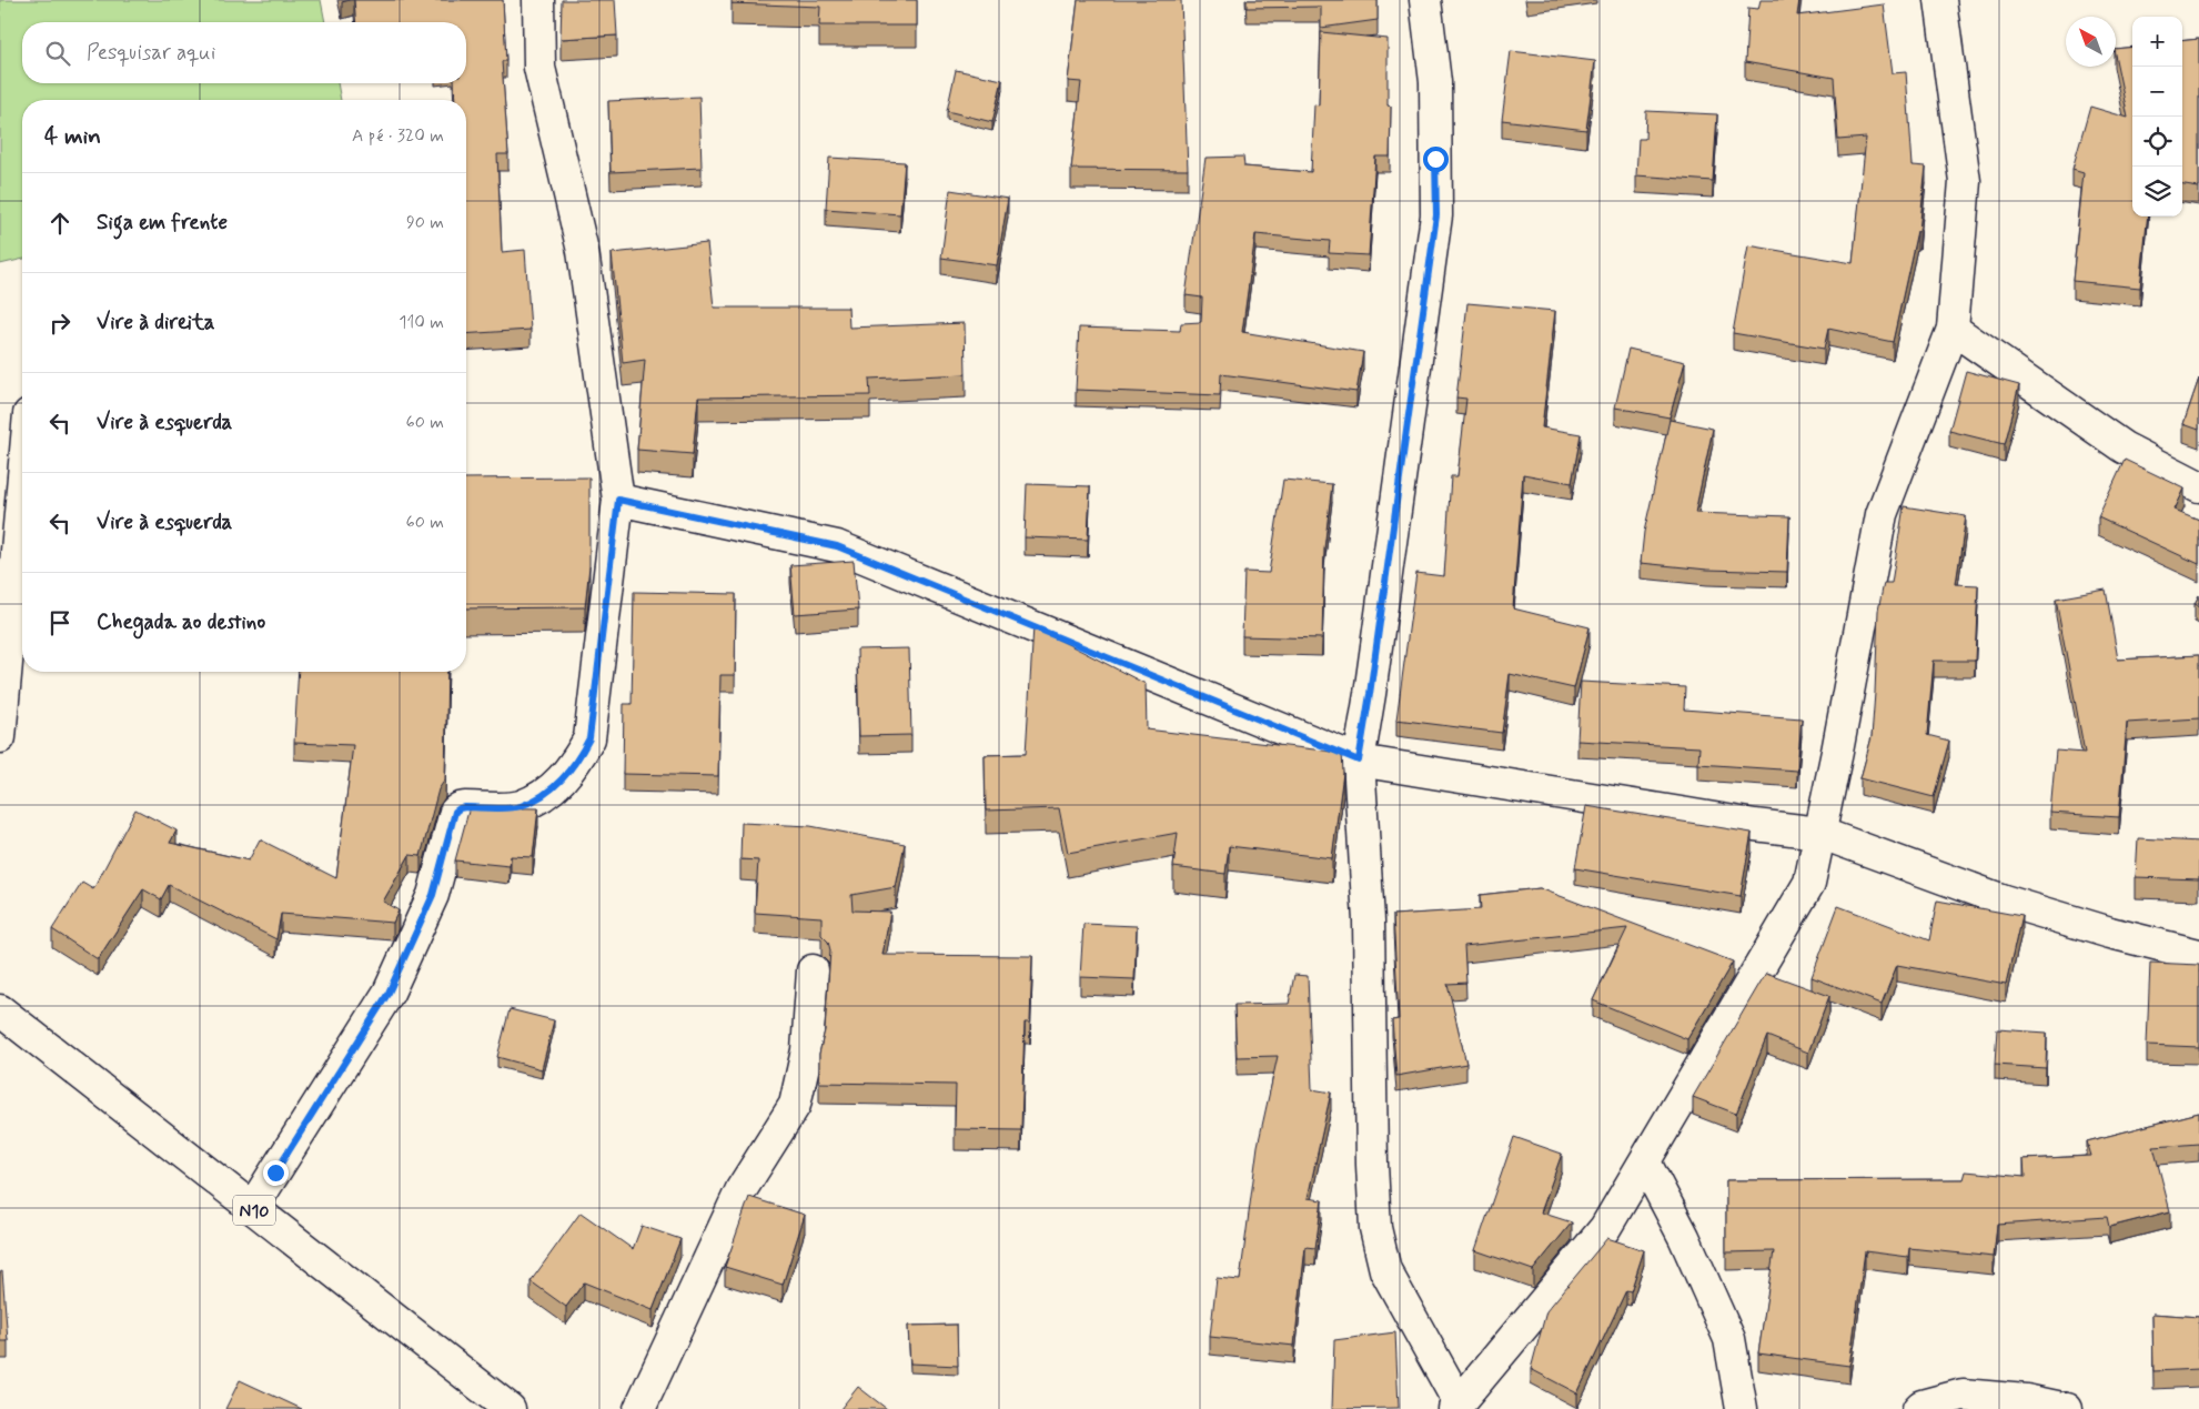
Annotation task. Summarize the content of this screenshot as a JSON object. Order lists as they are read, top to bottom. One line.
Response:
{"streets":{"street":["N10"]},"north":"top left","page":{"map_buttons":["+","−"],"search":"Pesquisar aqui","heading":["4 min","A pé · 320 m"],"list":[["Siga em frente","90 m"],["Vire à direita","110 m"],["Vire à esquerda","60 m"],["Vire à esquerda","60 m"],"Chegada ao destino"]}}
